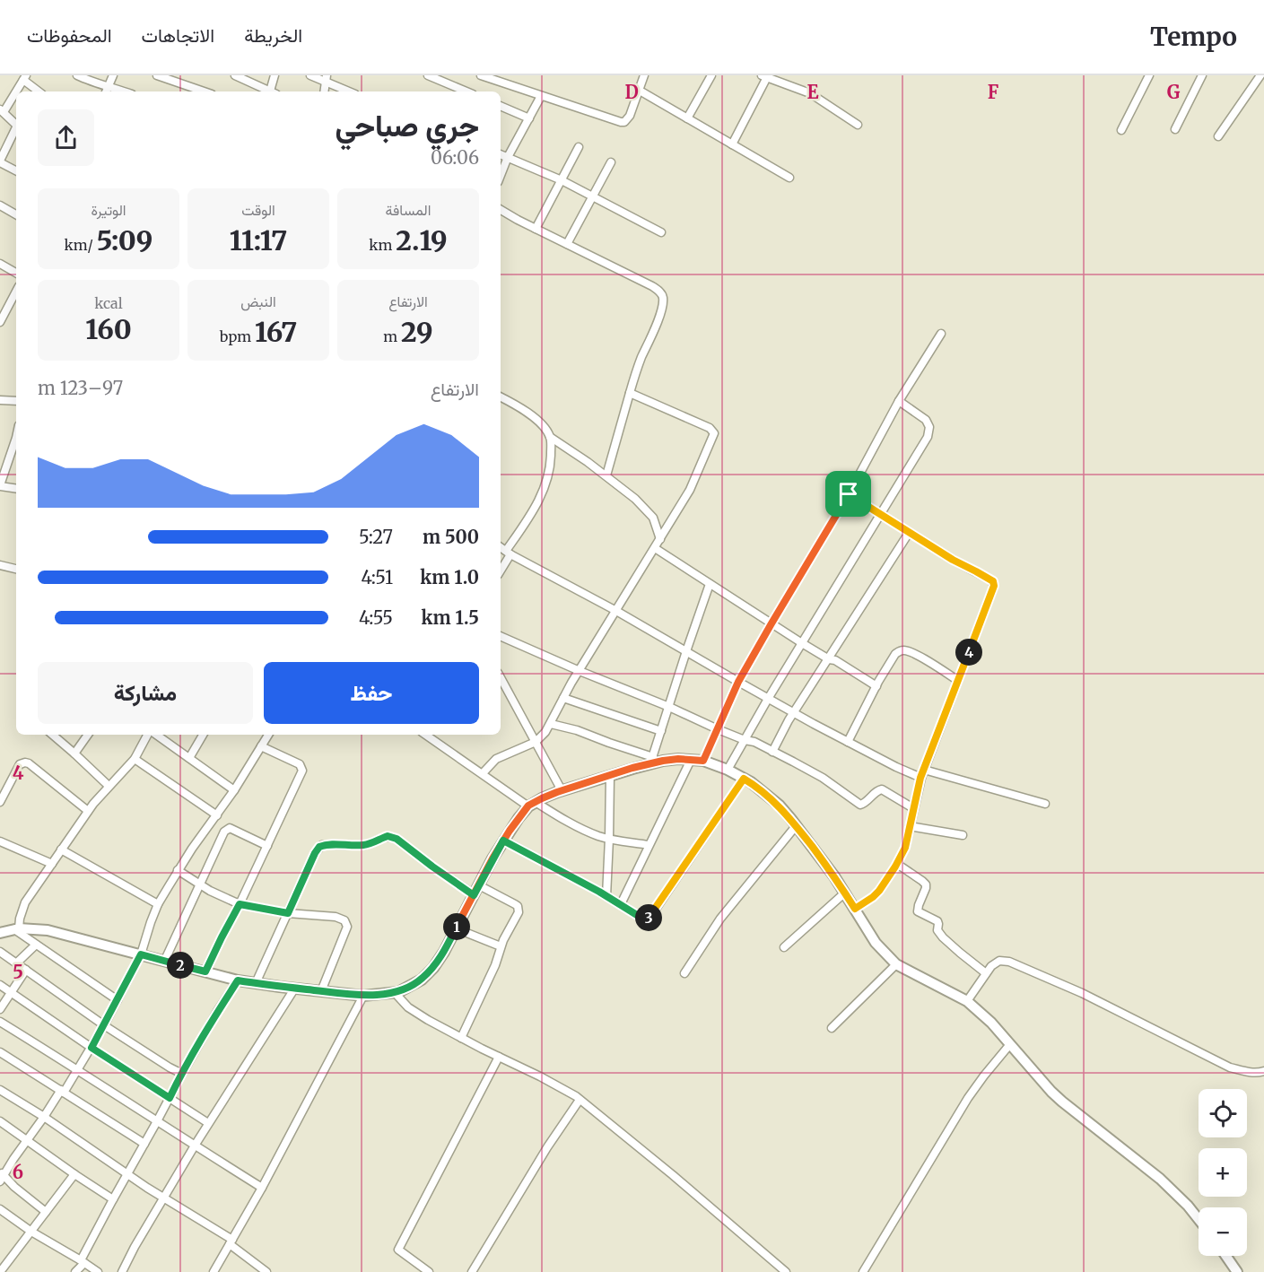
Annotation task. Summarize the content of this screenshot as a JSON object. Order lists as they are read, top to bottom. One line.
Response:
{"page":{"header":"Tempo","nav":["الخريطة","الاتجاهات","المحفوظات"],"heading":["جري صباحي","06:06"],"stats":[["المسافة","2.19 km"],["الوقت","11:17"],["الوتيرة","5:09 /km"],["الارتفاع","29 m"],["النبض","167 bpm"],["kcal","160"]],"chart":["الارتفاع","97–123 m"],"list":[{"name":"500 m","note":"5:27"},{"name":"1.0 km","note":"4:51"},{"name":"1.5 km","note":"4:55"}],"pins":["4","3","1","2"],"buttons":["حفظ","مشاركة"],"map_buttons":["+","−"]},"grid":{"columns":["D","E","F","G"],"rows":["4","5","6"]}}
